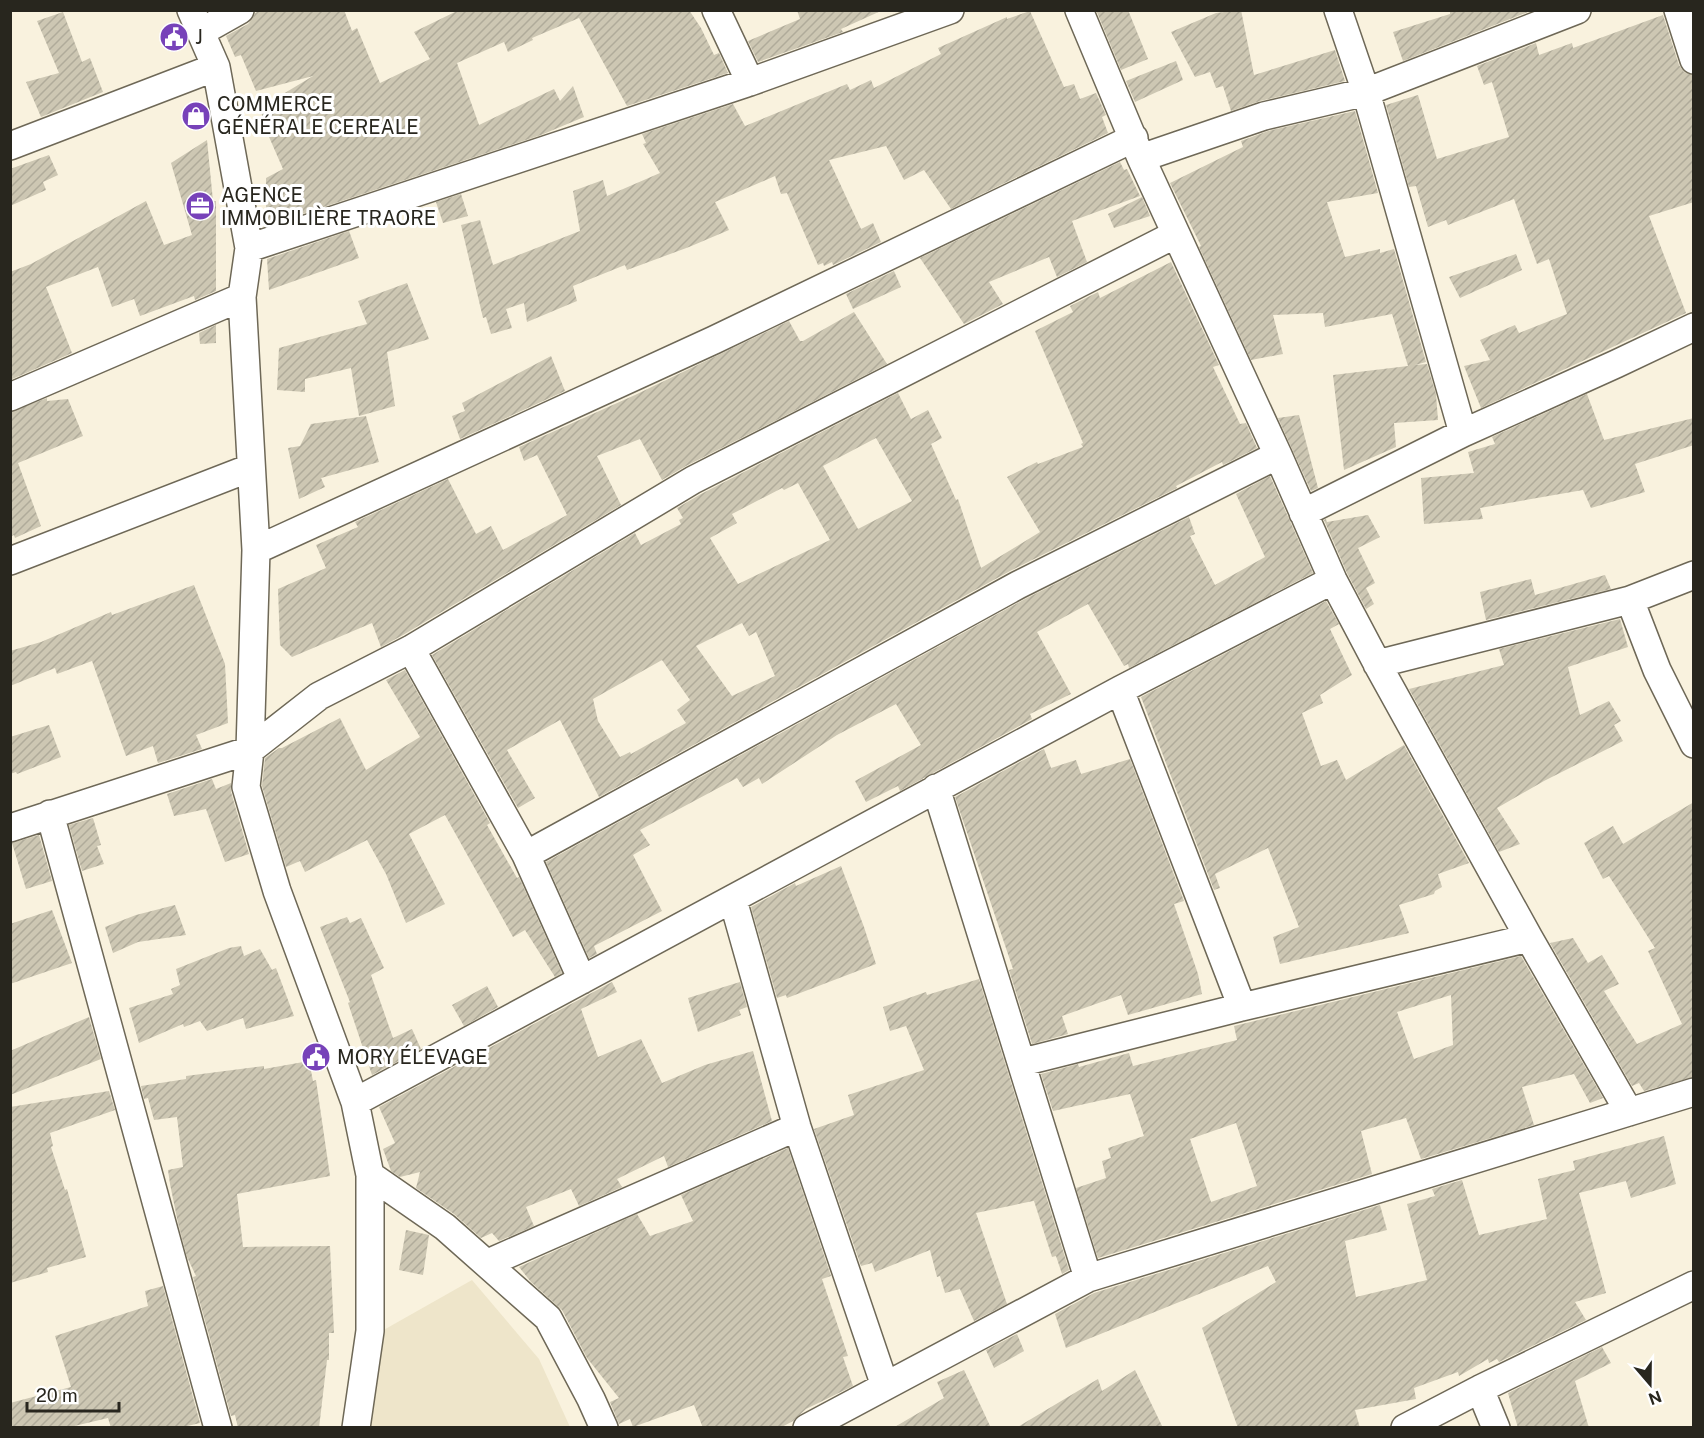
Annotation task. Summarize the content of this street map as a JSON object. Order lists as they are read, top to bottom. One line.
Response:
{"places":{"public building":["J","MORY ÉLEVAGE"],"shop":["COMMERCE GÉNÉRALE CEREALE"],"office":["AGENCE IMMOBILIÈRE TRAORE"]},"scale_bar":"20 m","north":"bottom"}
